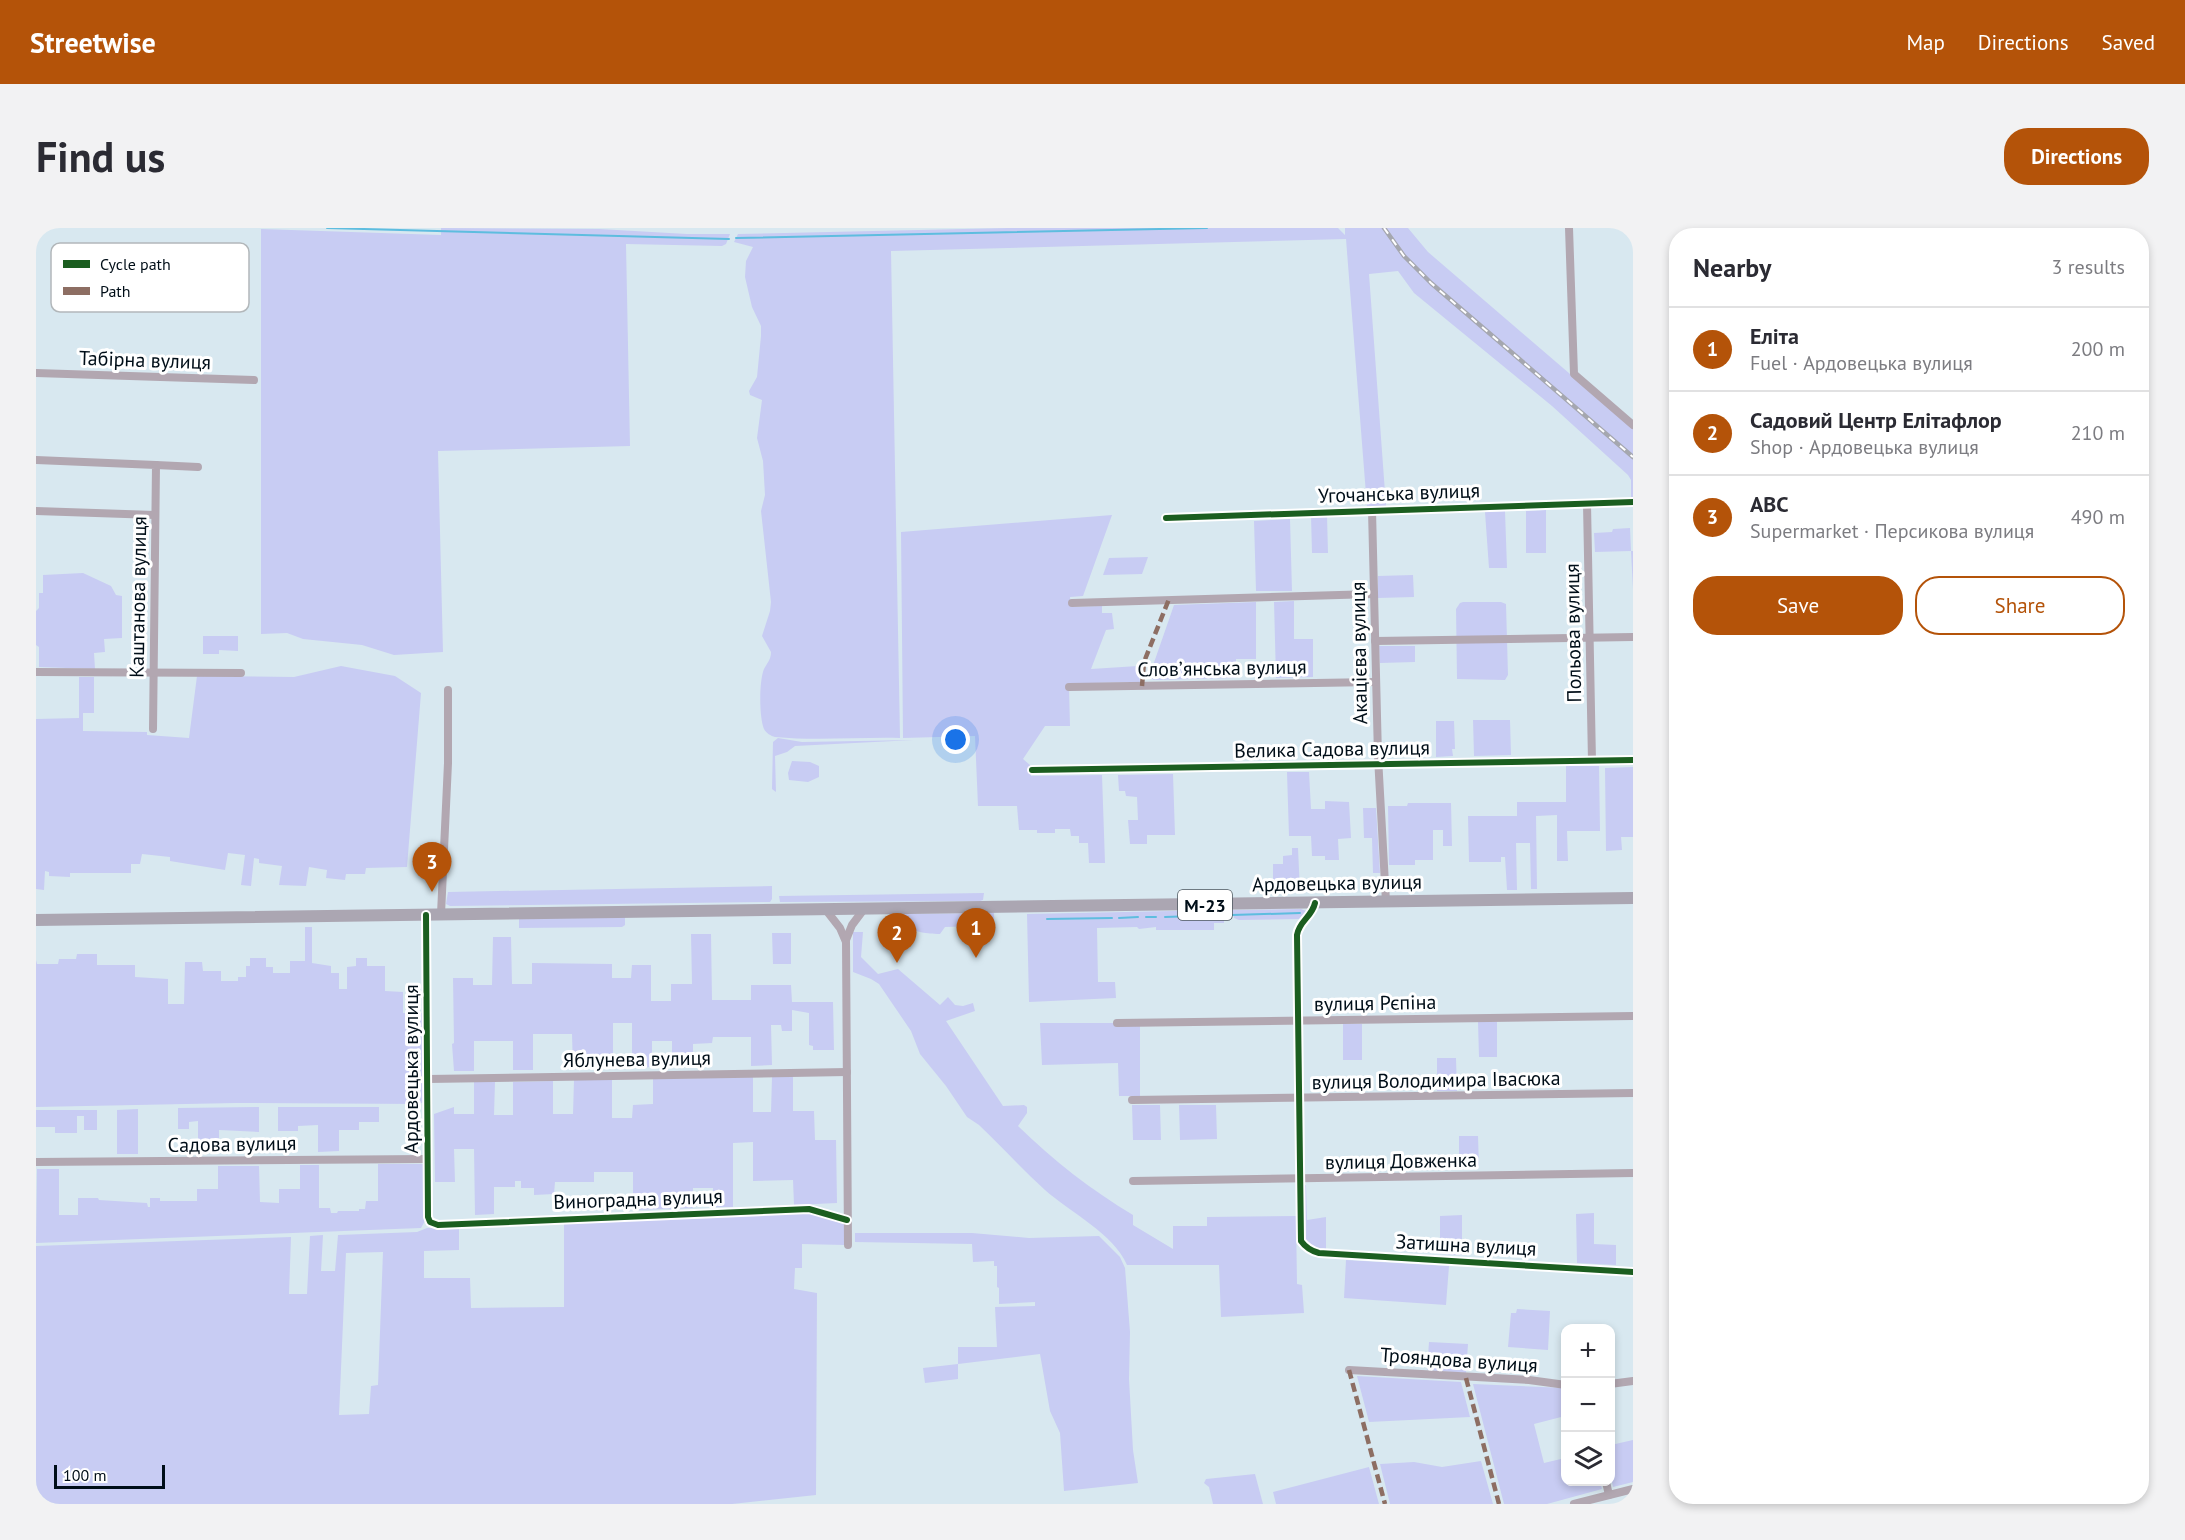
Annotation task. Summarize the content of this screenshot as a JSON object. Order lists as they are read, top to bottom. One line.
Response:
{"streets":{"highway":["Ардовецька вулиця","М-23"],"street":["Табірна вулиця","Угочанська вулиця","Каштанова вулиця","Польова вулиця","Акацієва вулиця","Словʼянська вулиця","Велика Садова вулиця","вулиця Рєпіна","Яблунева вулиця","вулиця Володимира Івасюка","Садова вулиця","вулиця Довженка","Виноградна вулиця","Затишна вулиця","Трояндова вулиця"]},"crossings":[["Угочанська вулиця","Польова вулиця"],["Угочанська вулиця","Акацієва вулиця"],["Польова вулиця","Велика Садова вулиця"],["Акацієва вулиця","Словʼянська вулиця"],["Акацієва вулиця","Велика Садова вулиця"],["Акацієва вулиця","Ардовецька вулиця"],["Ардовецька вулиця","Яблунева вулиця"],["Ардовецька вулиця","Садова вулиця"],["Ардовецька вулиця","Виноградна вулиця"],["вулиця Довженка","Затишна вулиця"]],"legend":["Cycle path","Path"],"scale_bar":"100 m","page":{"header":"Streetwise","nav":["Map","Directions","Saved"],"buttons":["Directions",["Save","Share"]],"title":"Find us","heading":["Nearby","3 results"],"list":[{"mark":"1","name":"Еліта","note":"Fuel · Ардовецька вулиця","value":"200 m"},{"mark":"2","name":"Садовий Центр Елітафлор","note":"Shop · Ардовецька вулиця","value":"210 m"},{"mark":"3","name":"ABC","note":"Supermarket · Персикова вулиця","value":"490 m"}],"pins":["3","1","2"],"map_buttons":["+","−"],"scale":"100 m"}}
